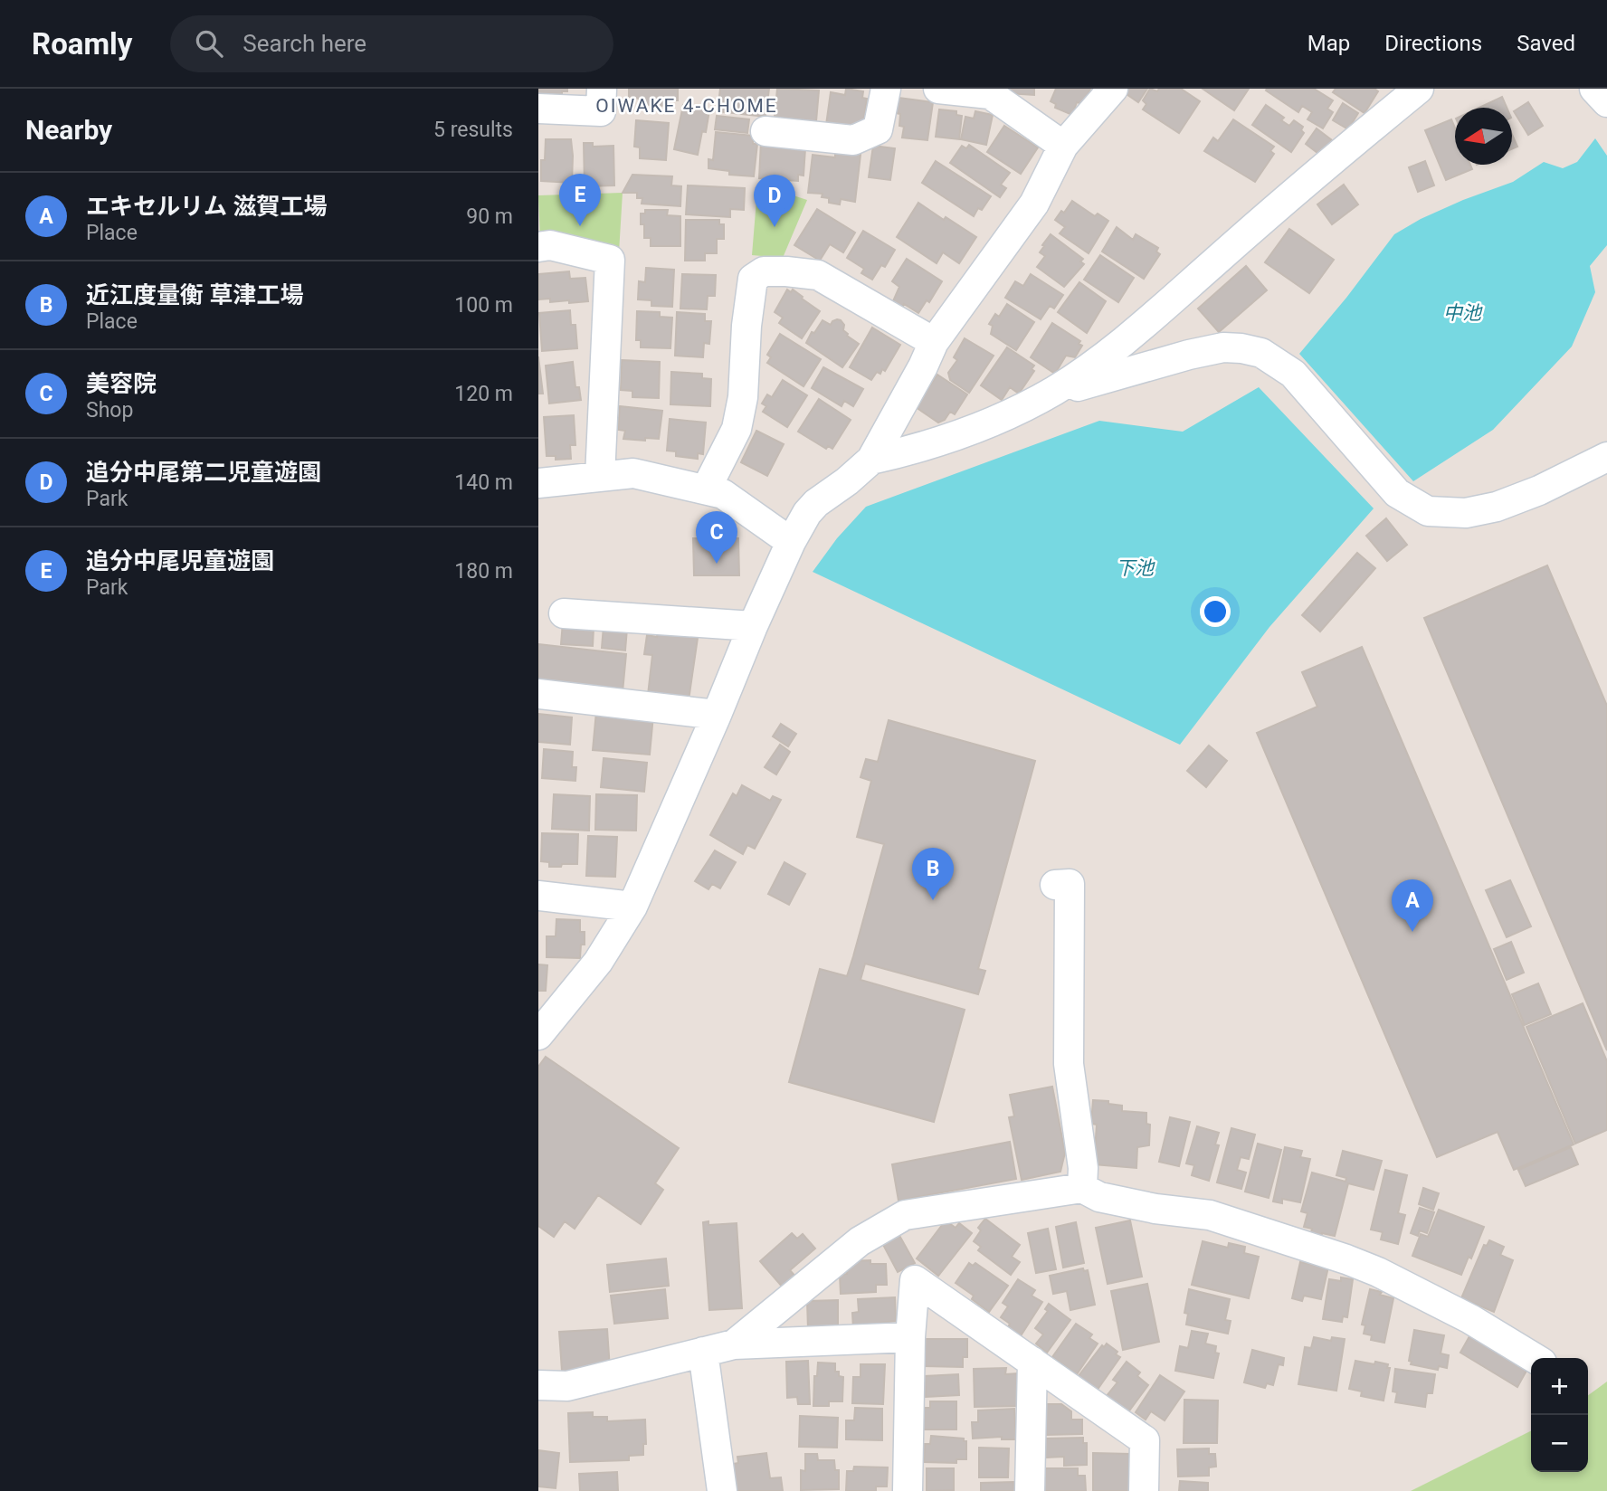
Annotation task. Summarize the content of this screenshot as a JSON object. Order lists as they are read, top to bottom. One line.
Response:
{"districts":["OIWAKE 4-CHOME"],"water":["中池","下池"],"north":"left","page":{"header":"Roamly","search":"Search here","nav":["Map","Directions","Saved"],"heading":["Nearby","5 results"],"list":[{"mark":"A","name":"エキセルリム 滋賀工場","note":"Place","value":"90 m"},{"mark":"B","name":"近江度量衡 草津工場","note":"Place","value":"100 m"},{"mark":"C","name":"美容院","note":"Shop","value":"120 m"},{"mark":"D","name":"追分中尾第二児童遊園","note":"Park","value":"140 m"},{"mark":"E","name":"追分中尾児童遊園","note":"Park","value":"180 m"}],"pins":["E","D","C","B","A"],"map_buttons":["+","−"]}}
